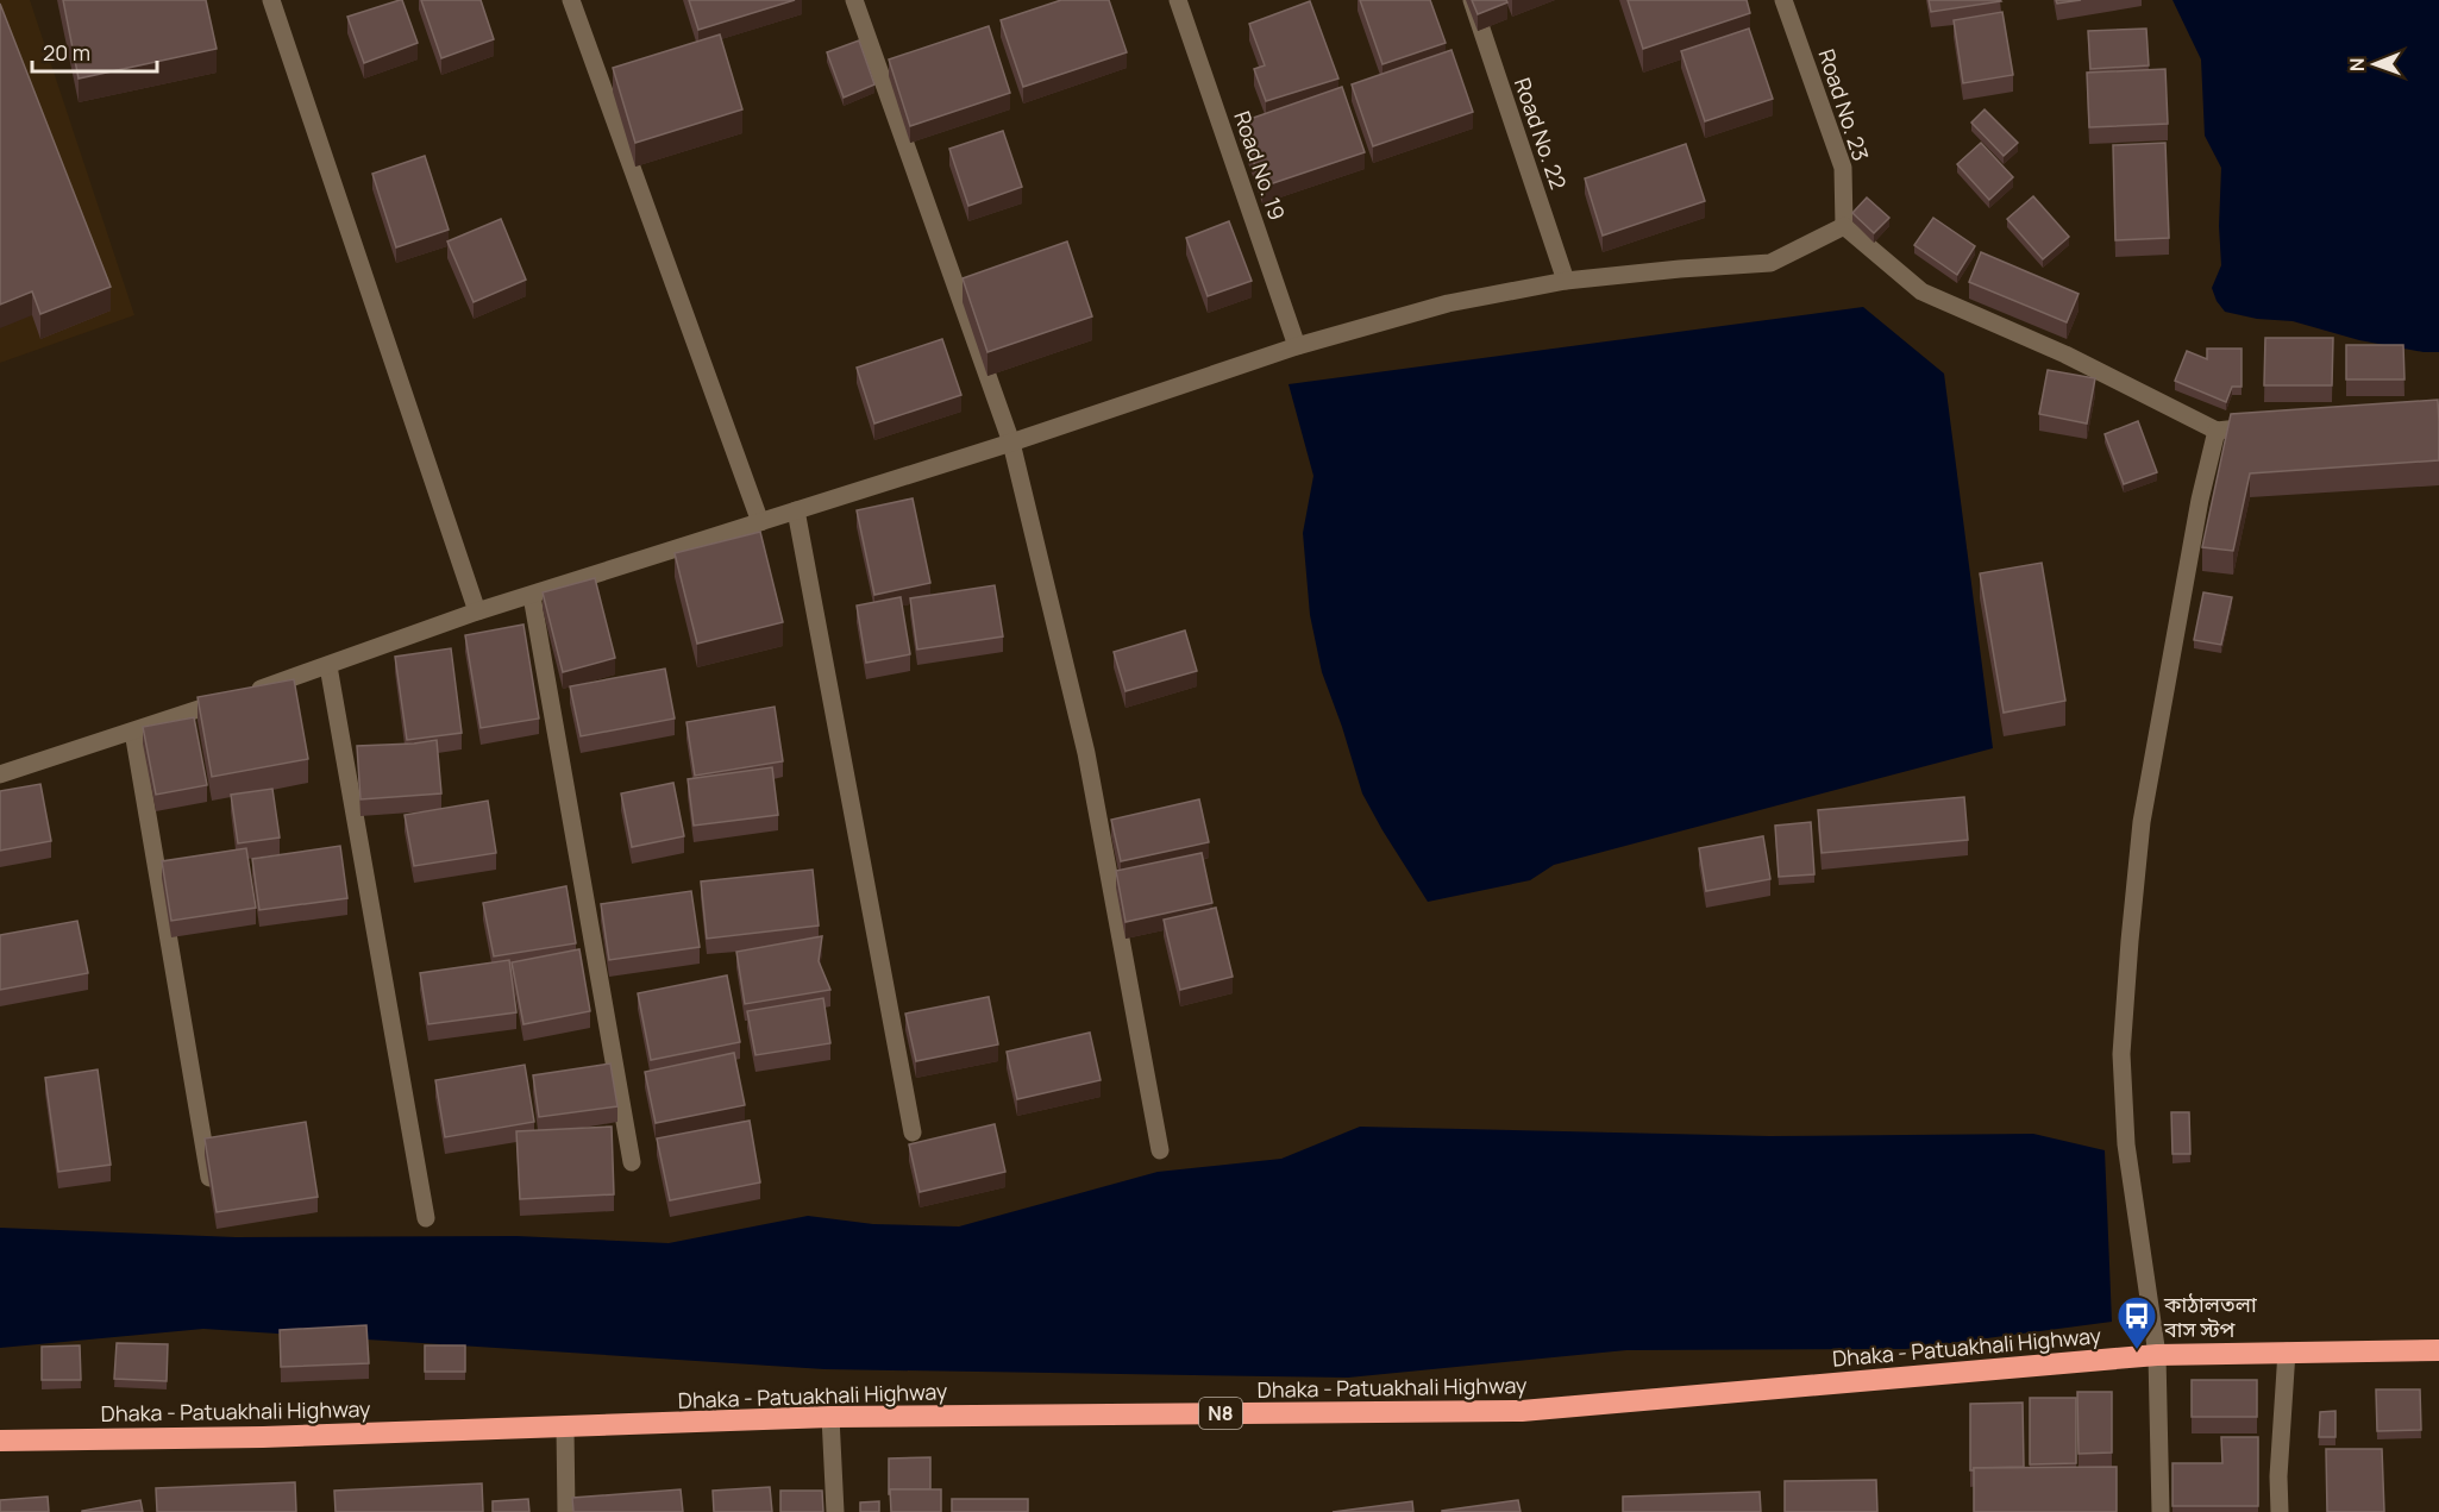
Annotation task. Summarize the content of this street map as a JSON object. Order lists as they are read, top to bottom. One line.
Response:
{"streets":{"highway":["Dhaka - Patuakhali Highway","N8"],"street":["Road No. 23","Road No. 22","Road No. 19"]},"places":{"bus stop":["কাঠালতলা বাস স্টপ"]},"scale_bar":"20 m","north":"left"}
